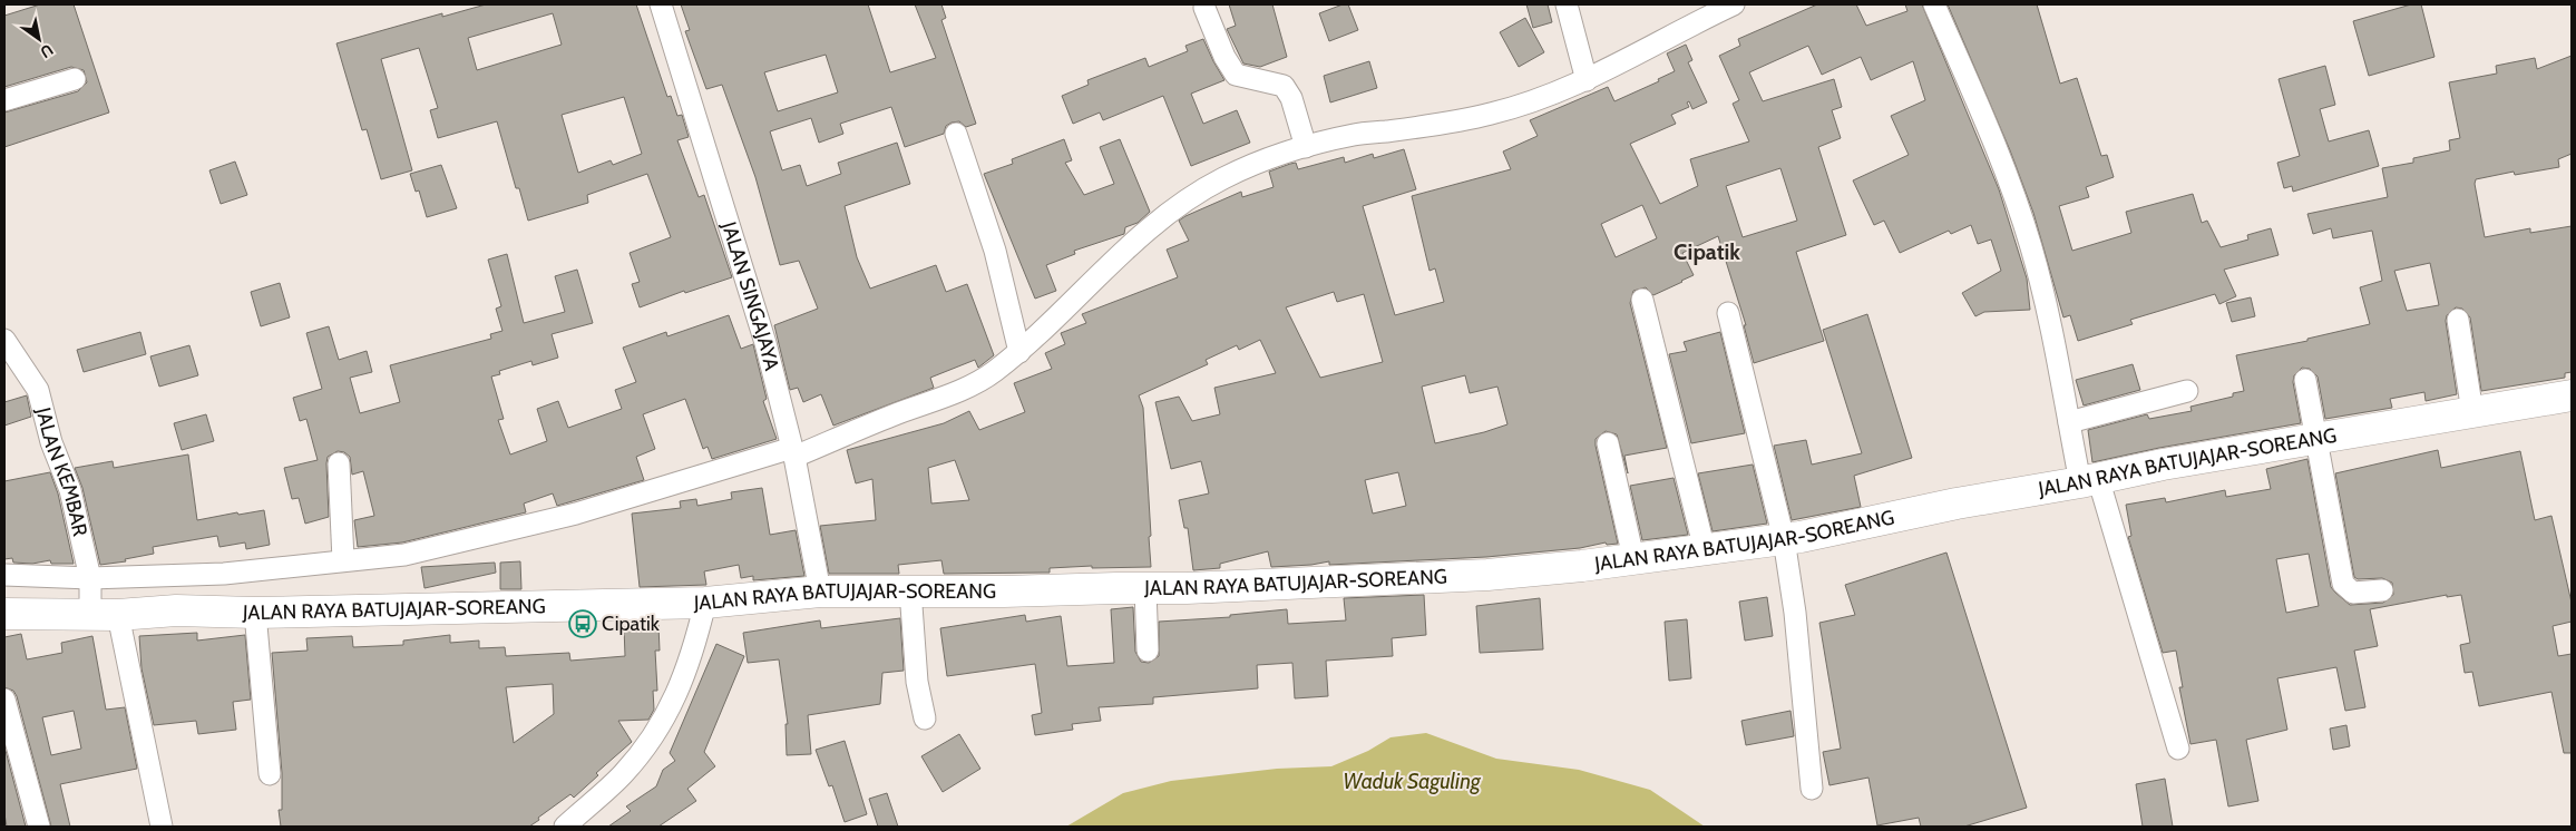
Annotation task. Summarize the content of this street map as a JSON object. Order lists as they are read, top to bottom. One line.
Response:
{"streets":{"highway":["JALAN RAYA BATUJAJAR-SOREANG"],"street":["JALAN SINGAJAYA","JALAN KEMBAR"]},"crossings":[["JALAN SINGAJAYA","JALAN RAYA BATUJAJAR-SOREANG"],["JALAN RAYA BATUJAJAR-SOREANG","JALAN KEMBAR"]],"districts":["Cipatik"],"water":["Waduk Saguling"],"places":{"bus stop":["Cipatik"]},"north":"bottom right"}
